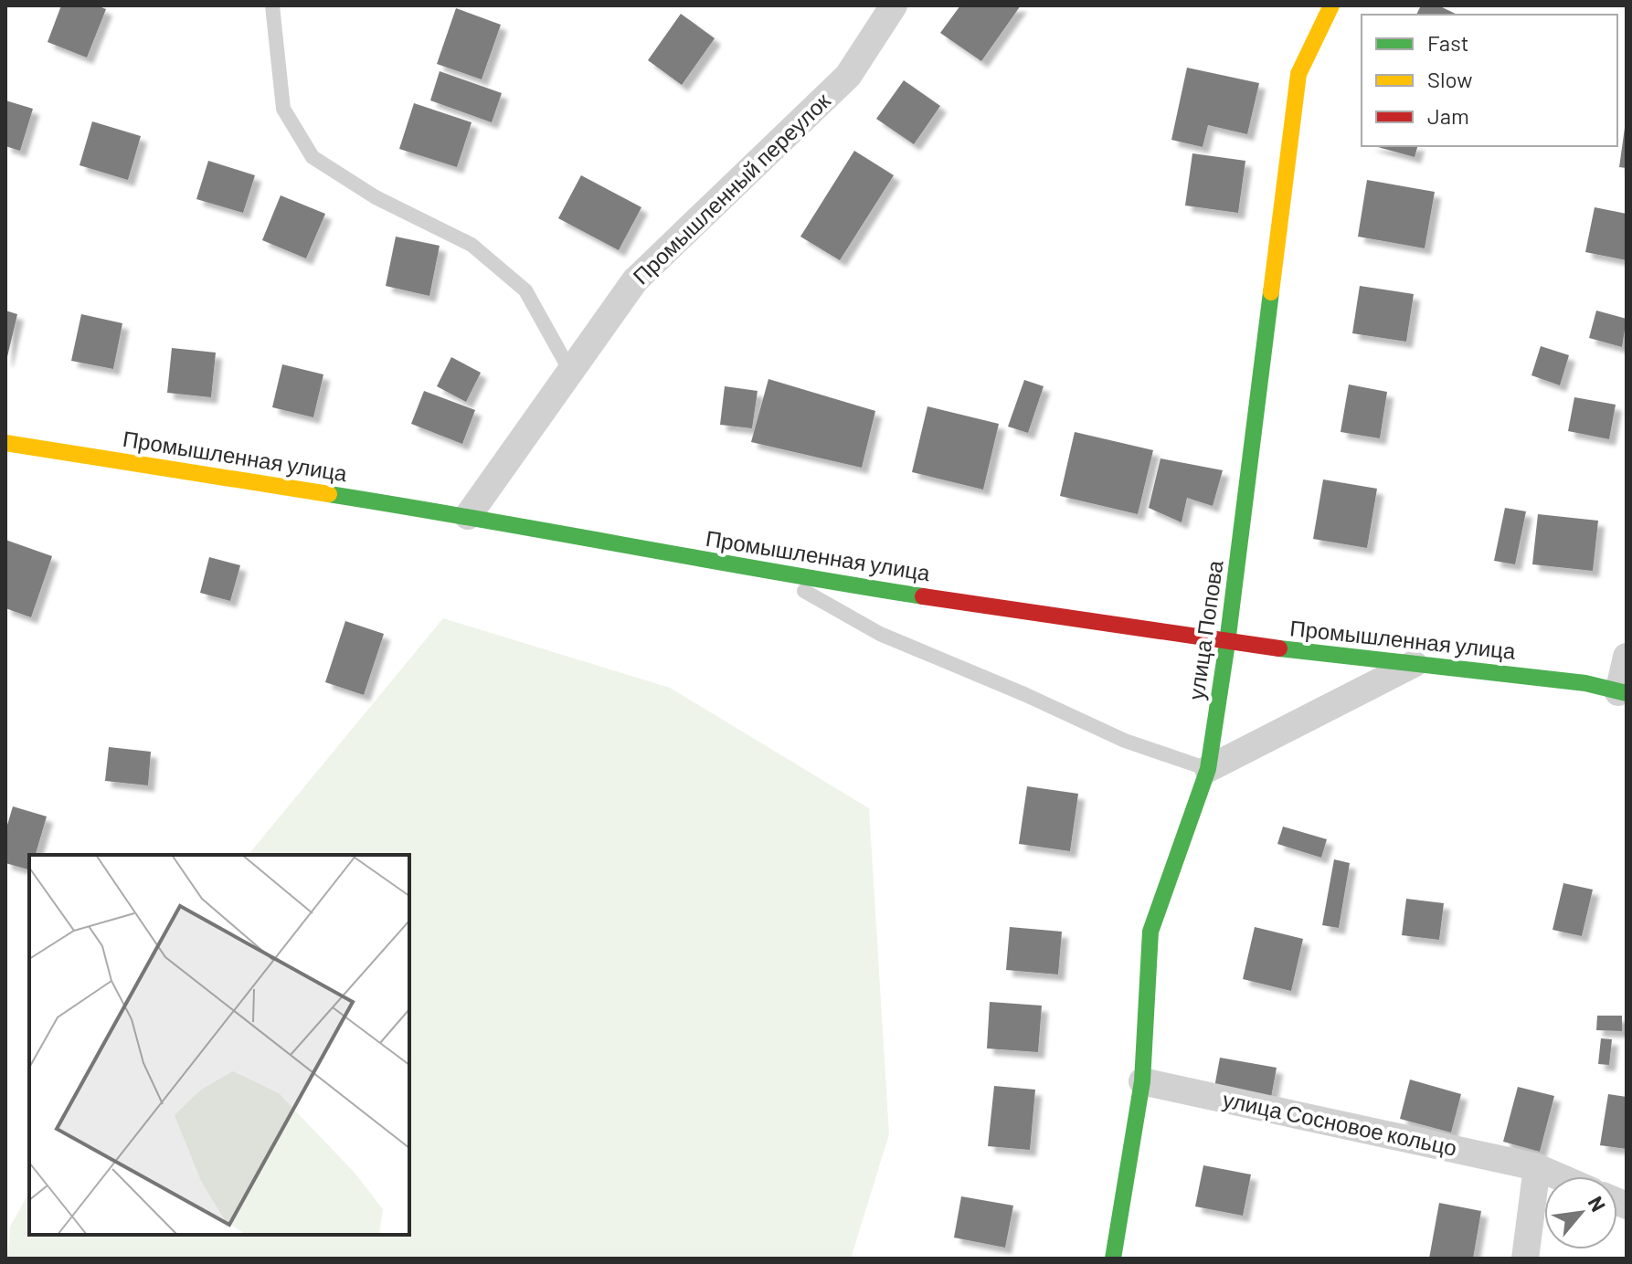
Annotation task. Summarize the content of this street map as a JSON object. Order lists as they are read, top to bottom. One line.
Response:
{"streets":{"street":["Промышленный переулок","Промышленная улица","улица Попова","улица Сосновое кольцо"]},"crossings":[["Промышленный переулок","Промышленная улица"],["Промышленная улица","улица Попова"],["улица Попова","улица Сосновое кольцо"]],"legend":["Fast","Slow","Jam"],"north":"top right"}
